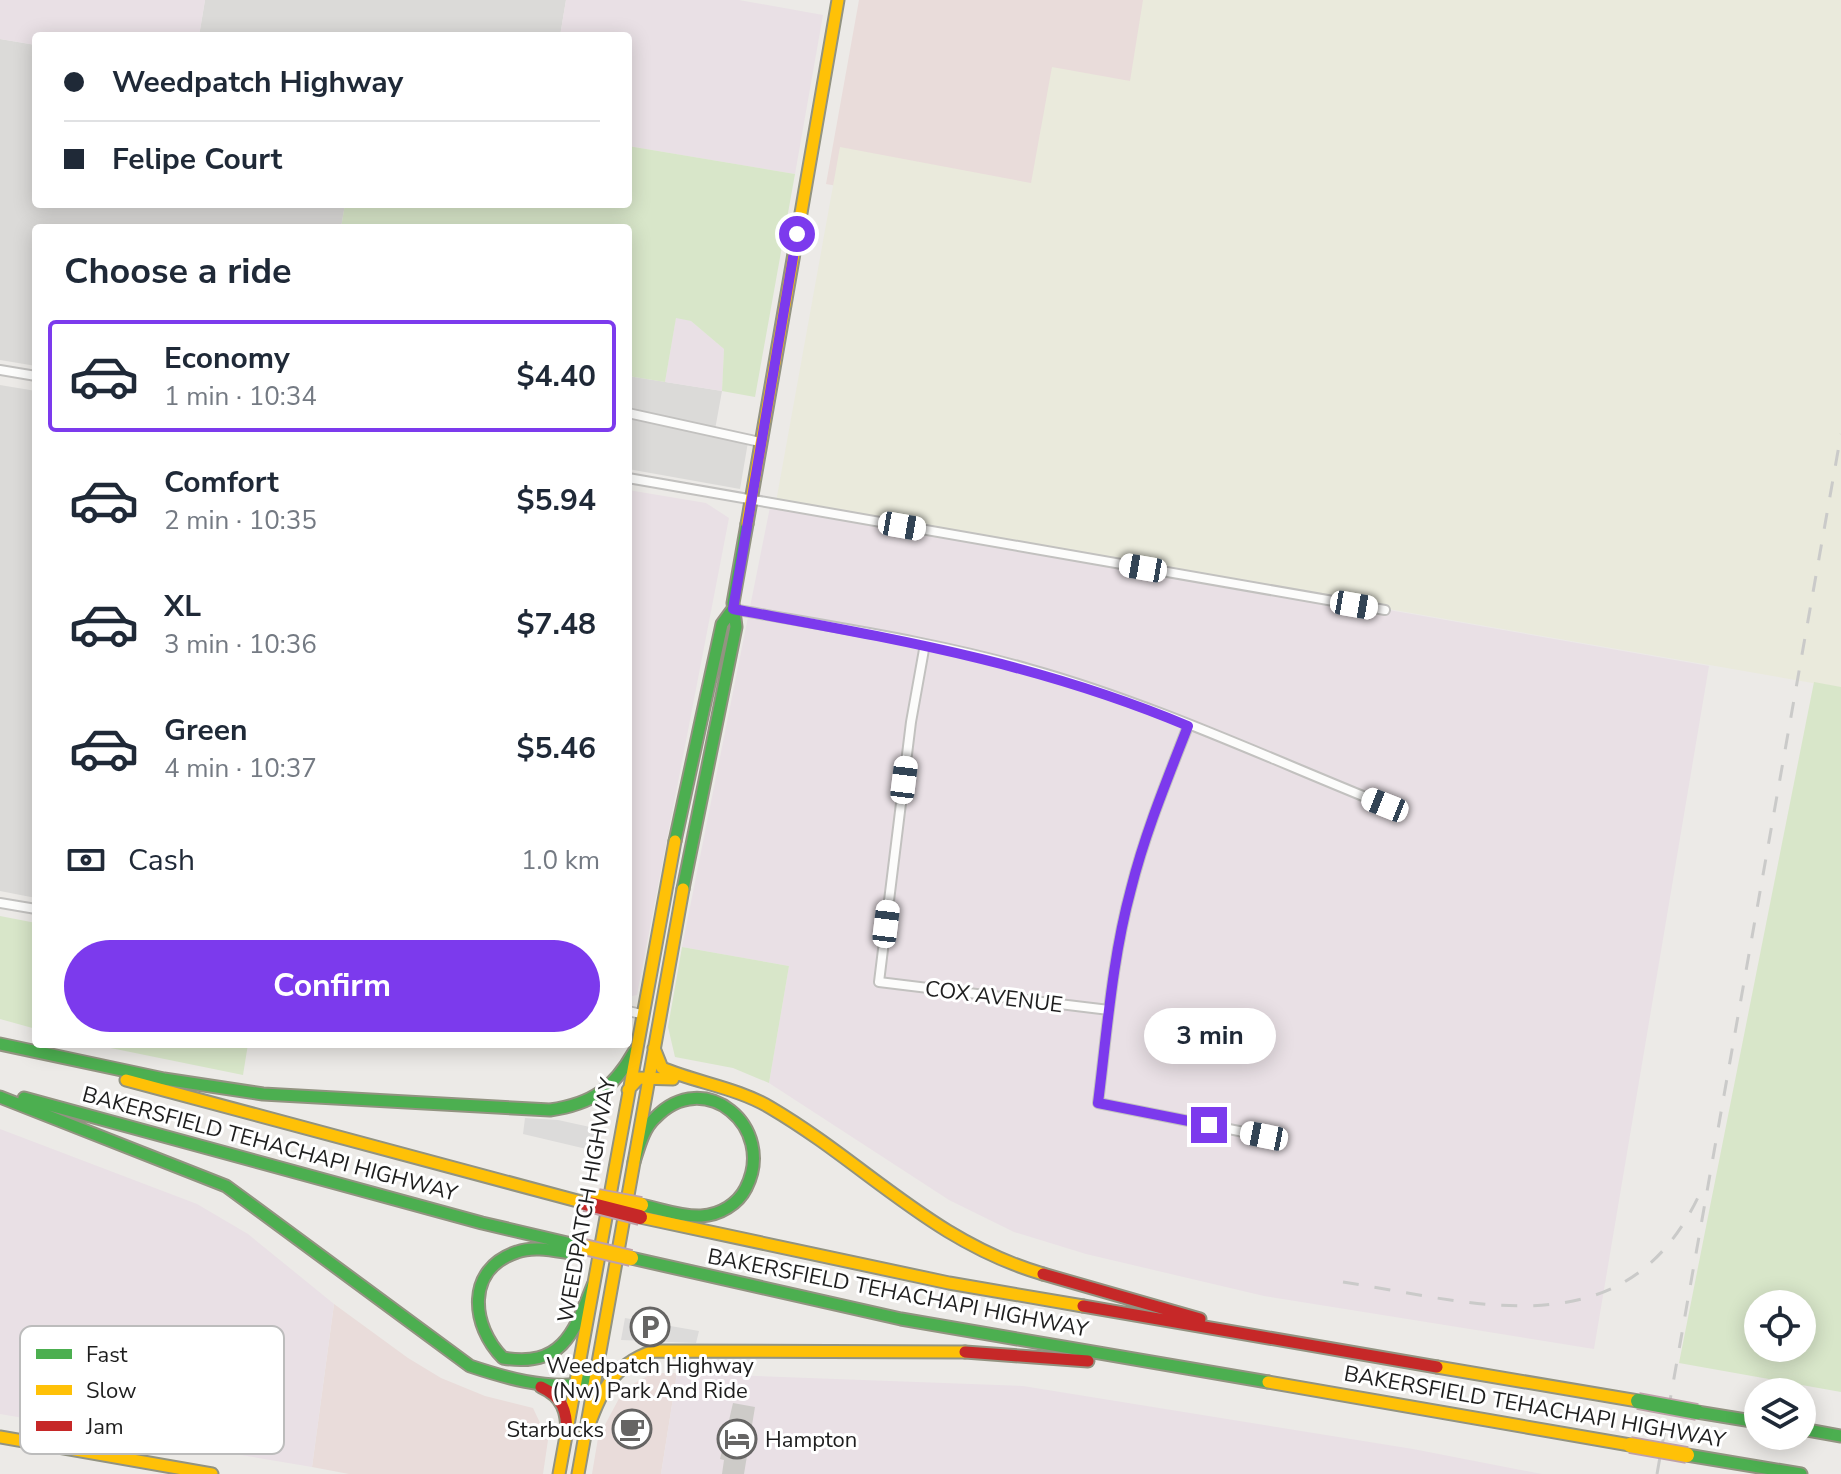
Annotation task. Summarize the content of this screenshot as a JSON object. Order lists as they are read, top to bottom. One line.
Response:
{"streets":{"main road":["BAKERSFIELD TEHACHAPI HIGHWAY","WEEDPATCH HIGHWAY"],"street":["COX AVENUE"]},"places":{"parking":["Weedpatch Highway (Nw) Park And Ride"],"cafe":["Starbucks"],"hotel":["Hampton"]},"legend":["Fast","Slow","Jam"],"page":{"banner":["Weedpatch Highway","Felipe Court"],"heading":"Choose a ride","list":[{"name":"Economy","note":"1 min · 10:34","value":"$4.40"},{"name":"Comfort","note":"2 min · 10:35","value":"$5.94"},{"name":"XL","note":"3 min · 10:36","value":"$7.48"},{"name":"Green","note":"4 min · 10:37","value":"$5.46"}],"pay":["Cash","1.0 km"],"buttons":"Confirm","bubble":"3 min"}}
